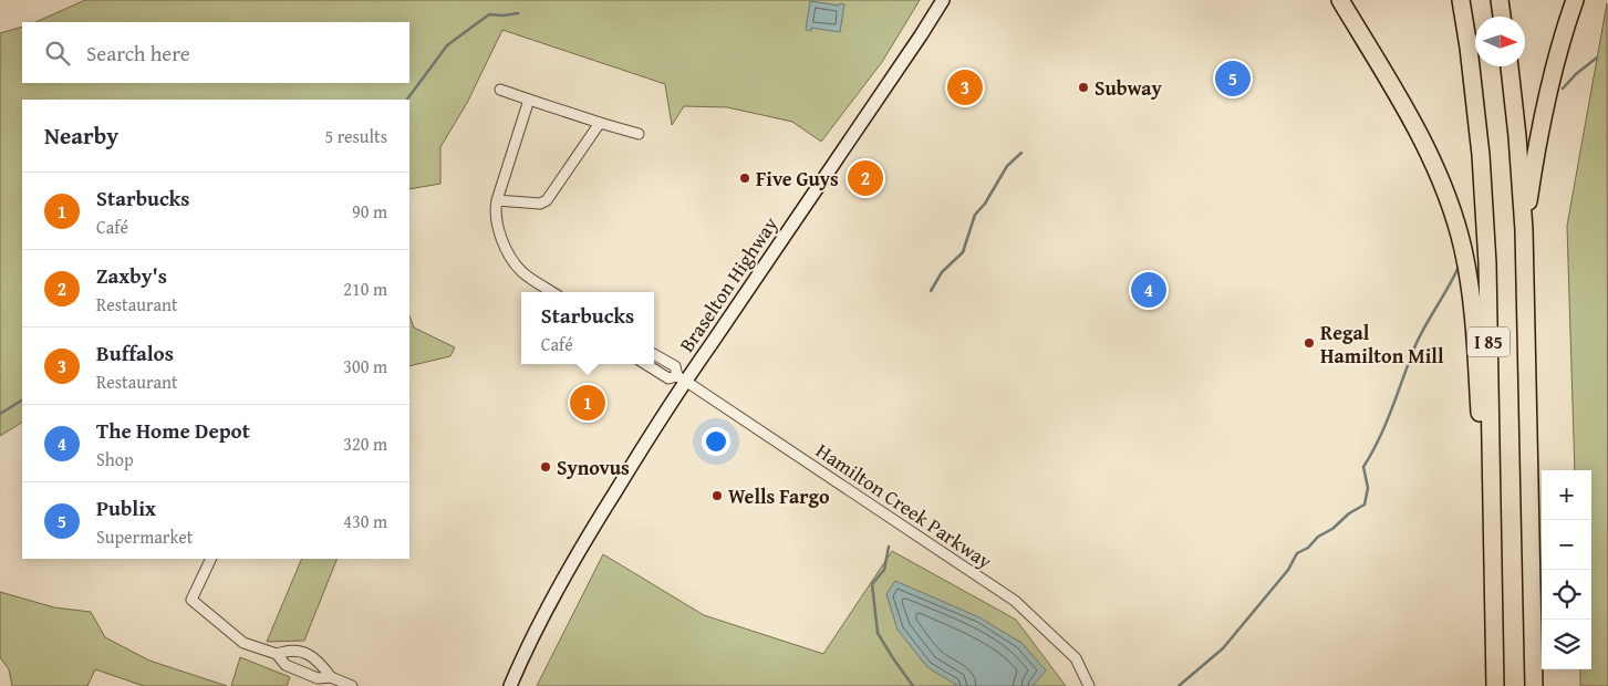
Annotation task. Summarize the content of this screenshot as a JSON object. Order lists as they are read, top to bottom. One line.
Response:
{"streets":{"highway":["I 85"],"main road":["Braselton Highway"],"street":["Hamilton Creek Parkway"]},"crossings":[["Braselton Highway","Hamilton Creek Parkway"]],"places":["Subway","Five Guys","Regal Hamilton Mill","Synovus","Wells Fargo"],"north":"right","page":{"search":"Search here","pins":["5","3","2","4","1"],"heading":["Nearby","5 results"],"list":[{"mark":"1","name":"Starbucks","note":"Café","value":"90 m"},{"mark":"2","name":"Zaxby's","note":"Restaurant","value":"210 m"},{"mark":"3","name":"Buffalos","note":"Restaurant","value":"300 m"},{"mark":"4","name":"The Home Depot","note":"Shop","value":"320 m"},{"mark":"5","name":"Publix","note":"Supermarket","value":"430 m"}],"popup":["Starbucks","Café"],"map_buttons":["+","−"]}}
